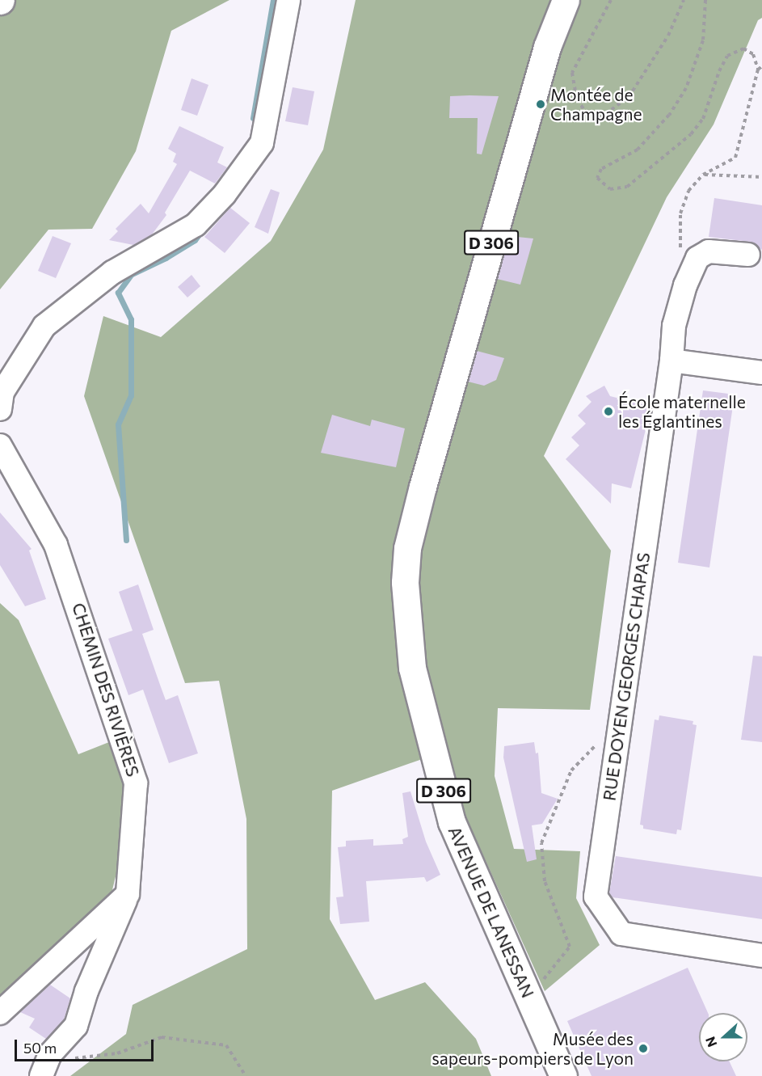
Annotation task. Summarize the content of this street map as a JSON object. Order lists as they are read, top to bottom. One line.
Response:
{"streets":{"main road":["D 306","AVENUE DE LANESSAN"],"street":["RUE DOYEN GEORGES CHAPAS","CHEMIN DES RIVIÈRES"]},"places":["Montée de Champagne","École maternelle les Églantines","Musée des sapeurs-pompiers de Lyon"],"scale_bar":"50 m","north":"left"}
